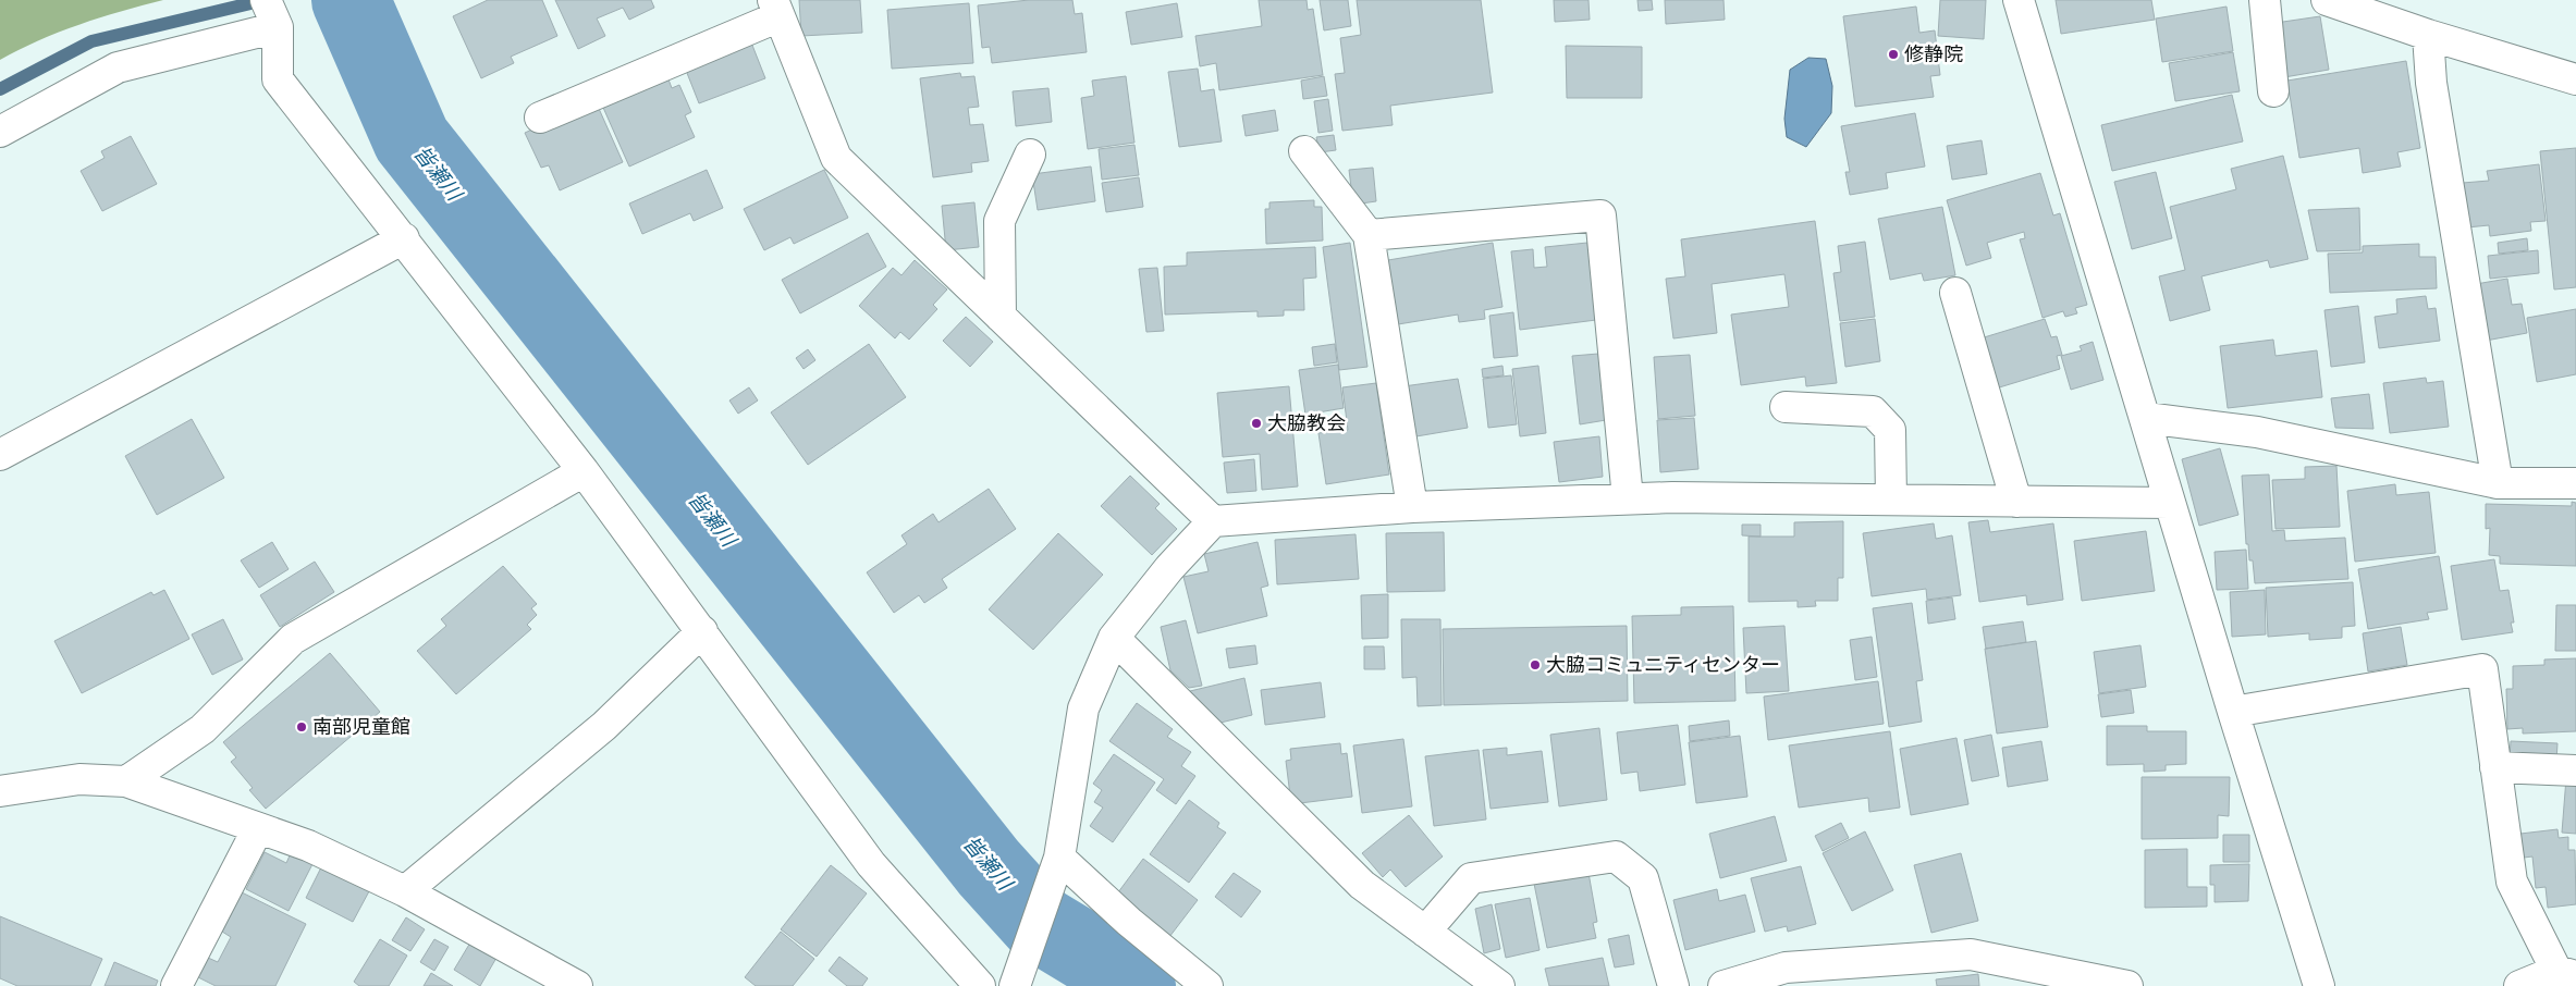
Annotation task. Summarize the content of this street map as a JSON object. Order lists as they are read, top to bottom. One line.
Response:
{"water":["皆瀬川"],"places":["修静院","大脇教会","大脇コミュニティセンター","南部児童館"]}
